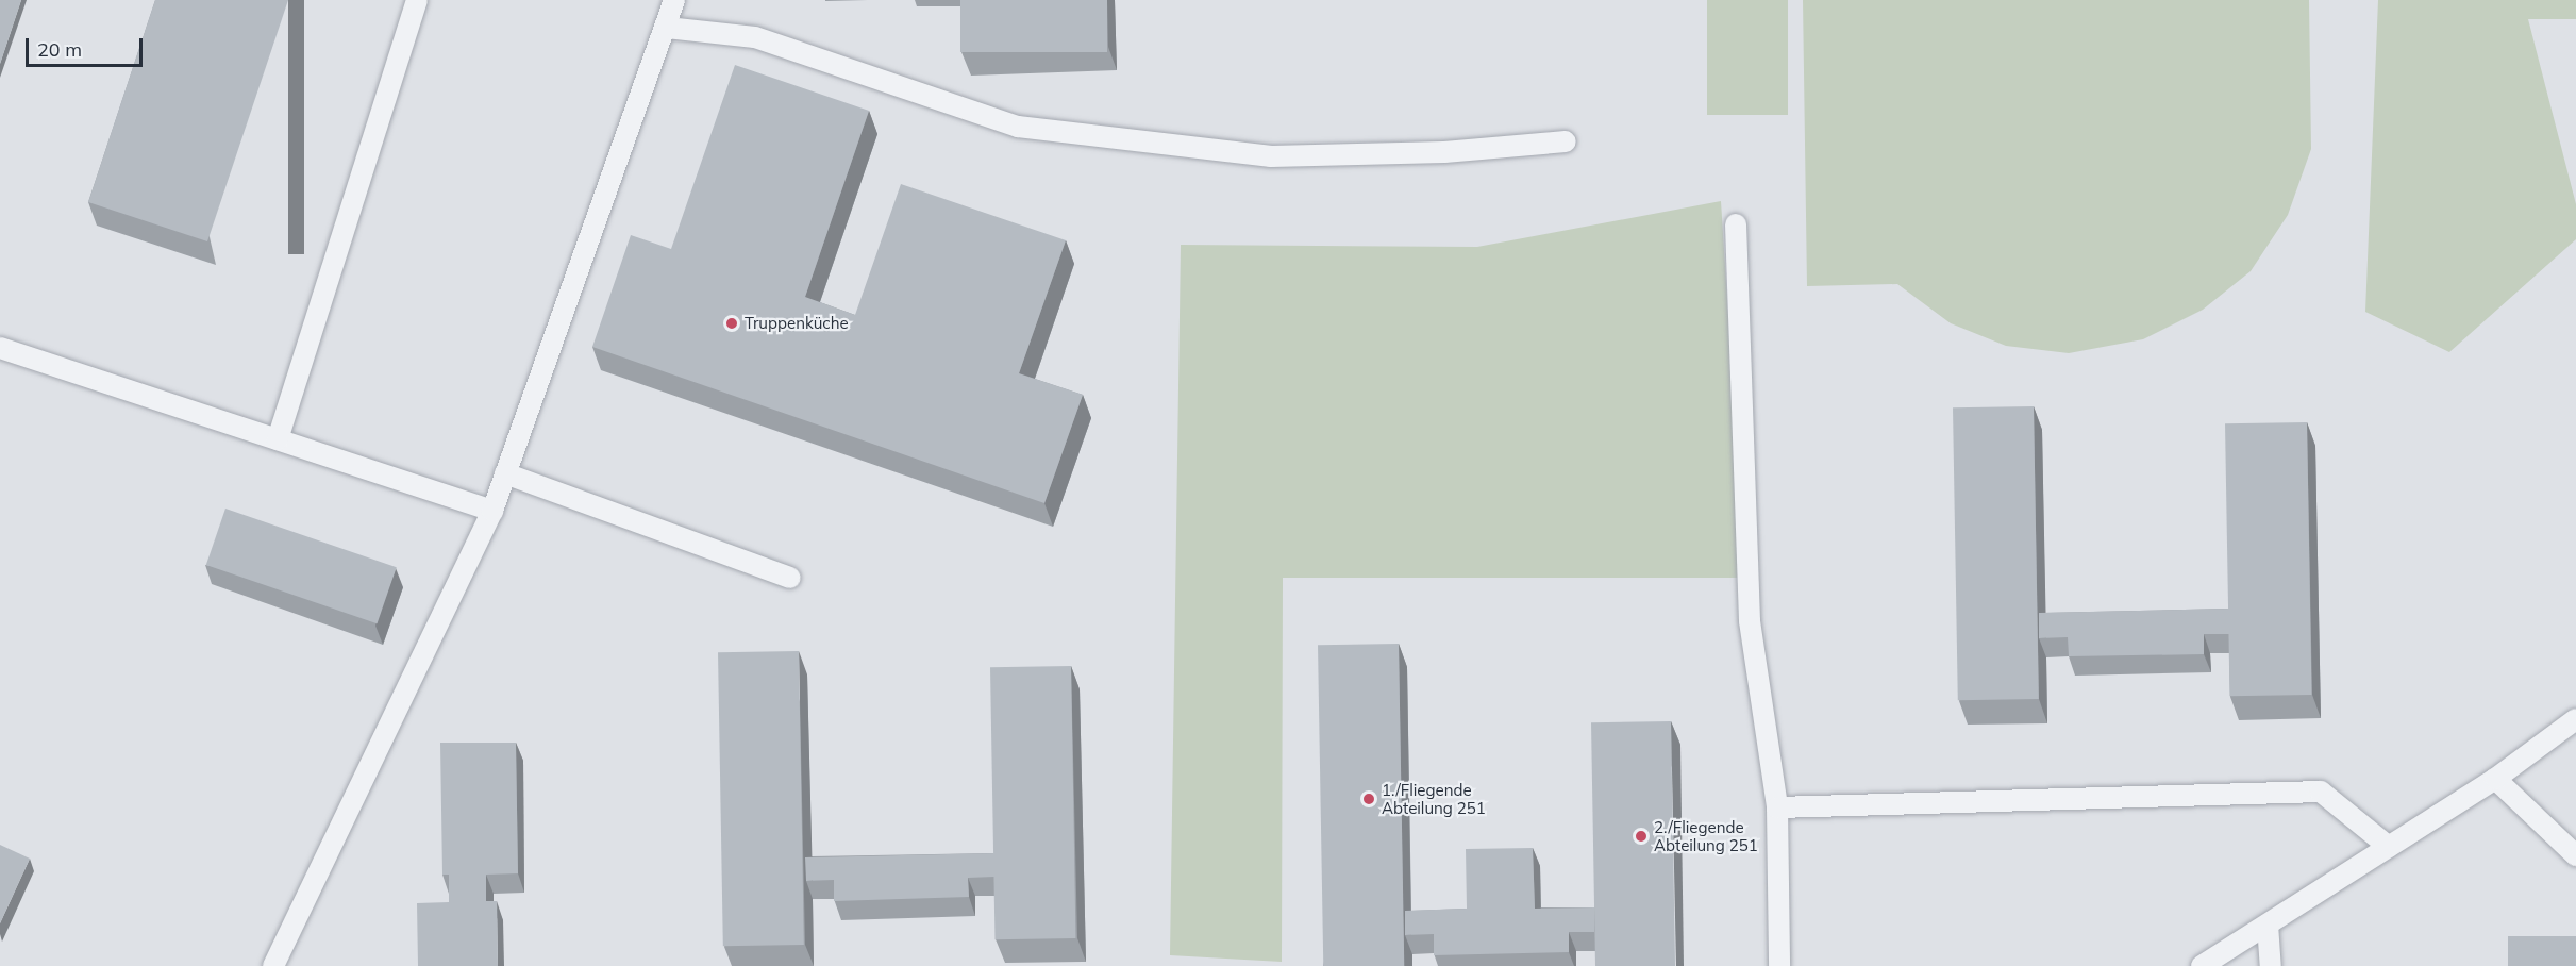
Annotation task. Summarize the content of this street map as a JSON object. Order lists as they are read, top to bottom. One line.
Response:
{"places":["Truppenküche","1./Fliegende Abteilung 251","2./Fliegende Abteilung 251"],"scale_bar":"20 m"}
